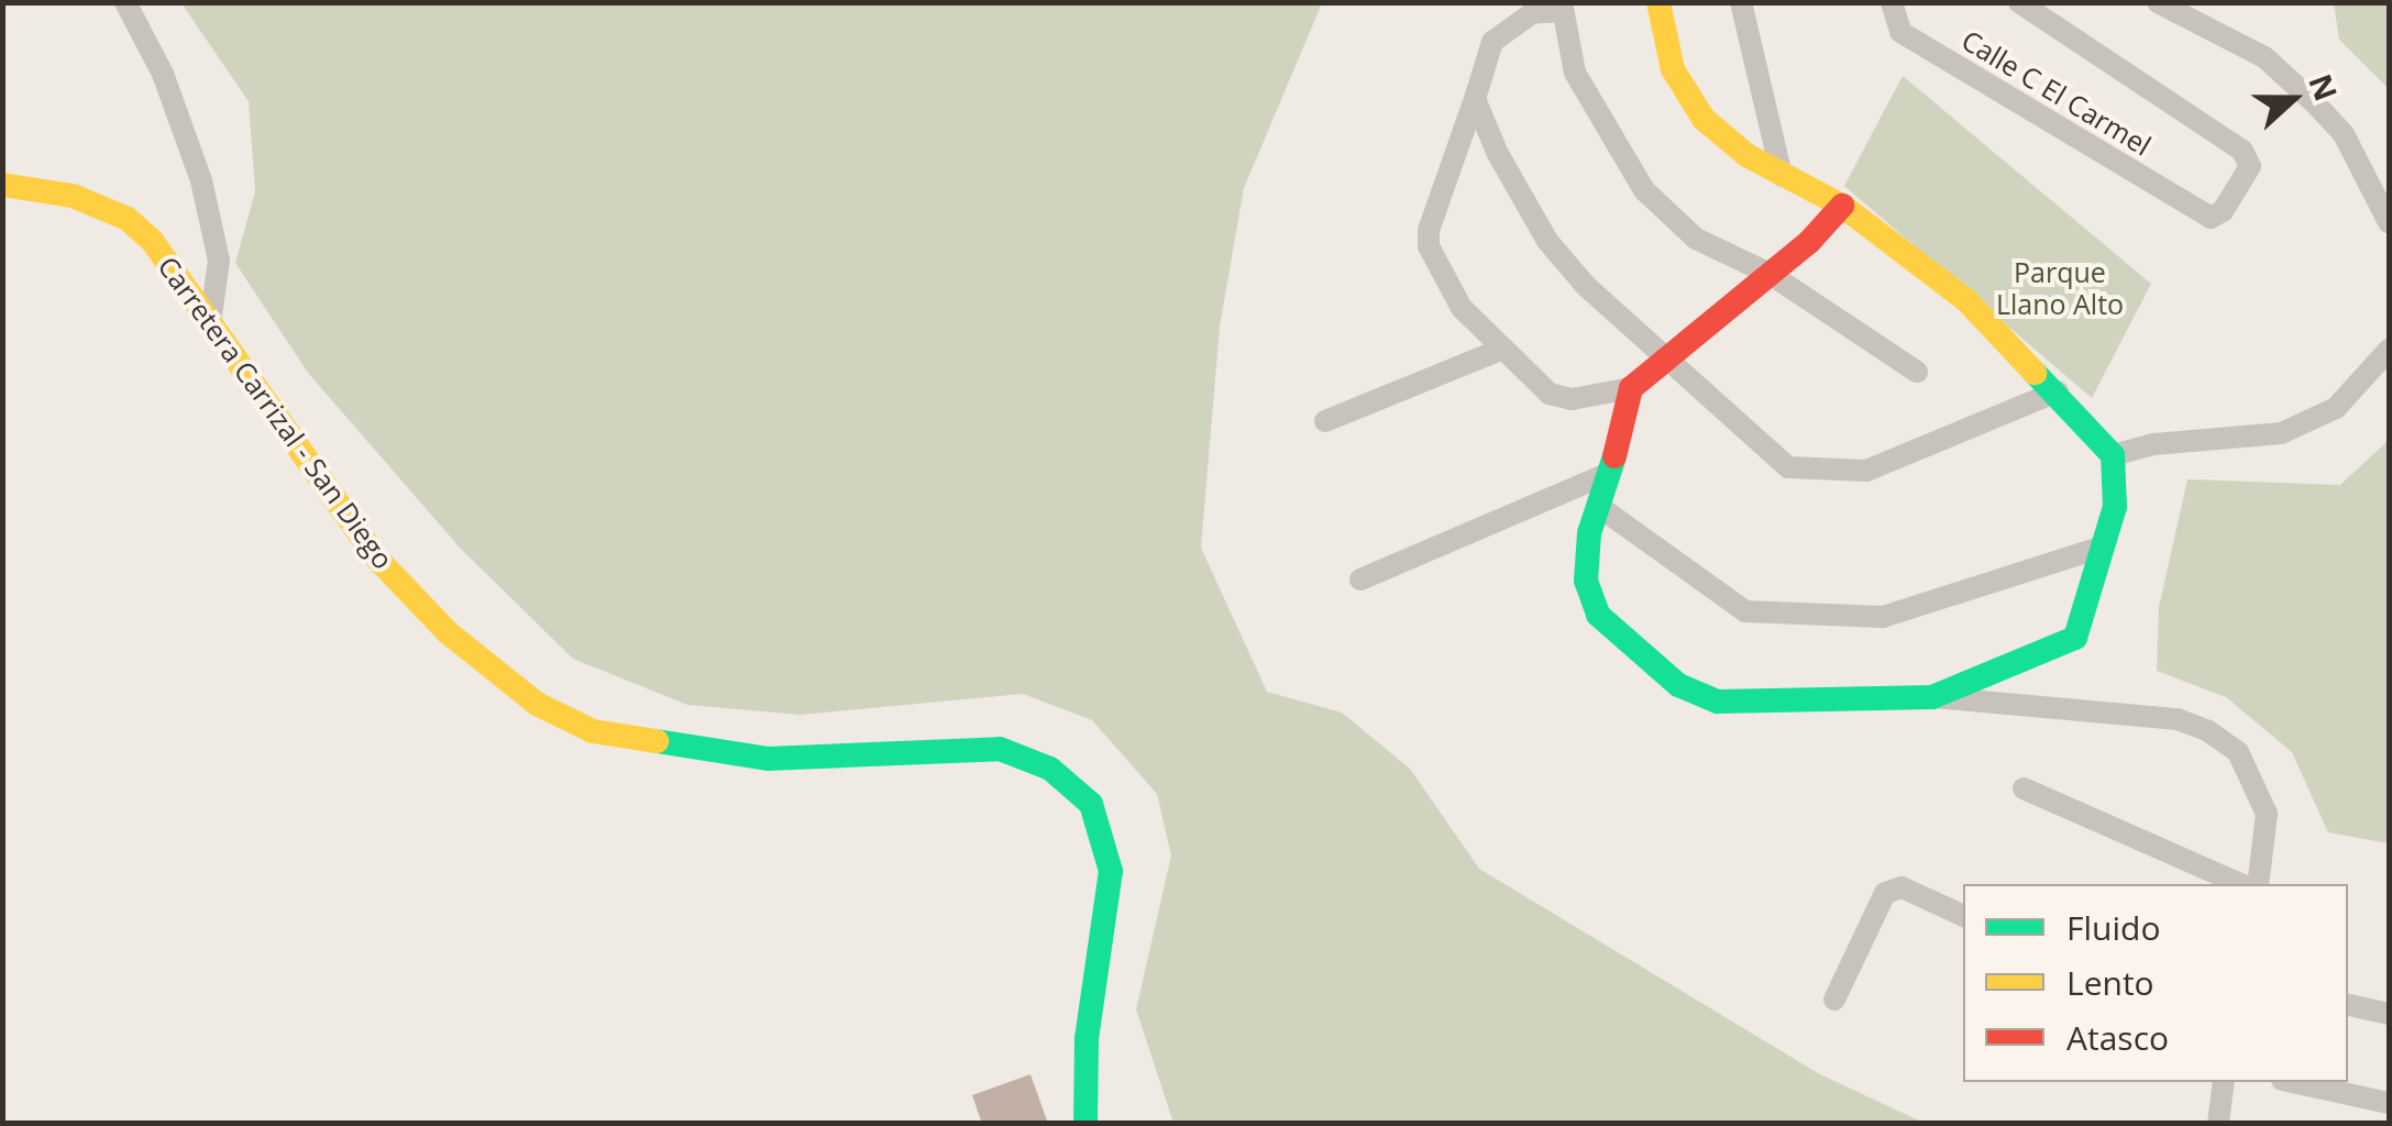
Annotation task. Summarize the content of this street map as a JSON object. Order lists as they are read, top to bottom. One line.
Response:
{"streets":{"street":["Calle C El Carmel","Carretera Carrizal - San Diego"]},"parks":["Parque Llano Alto"],"legend":["Fluido","Lento","Atasco"],"north":"right"}
